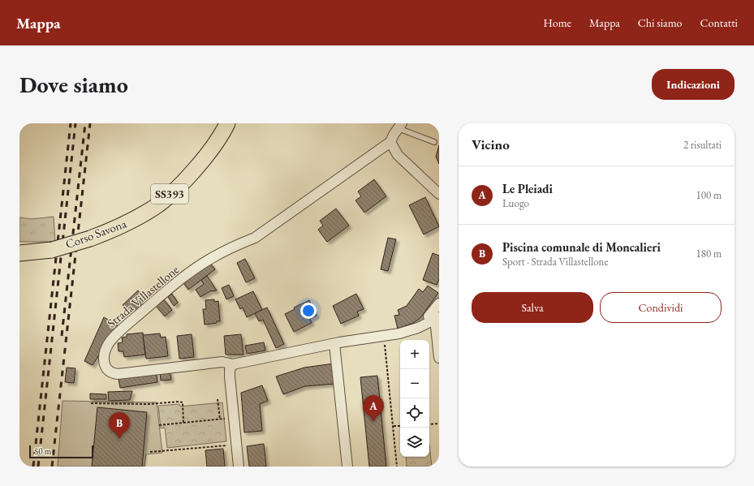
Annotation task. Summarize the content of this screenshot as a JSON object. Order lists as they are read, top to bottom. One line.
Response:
{"streets":{"main road":["SS393","Corso Savona"],"street":["Strada Villastellone"]},"scale_bar":"50 m","page":{"header":"Mappa","nav":["Home","Mappa","Chi siamo","Contatti"],"buttons":["Indicazioni",["Salva","Condividi"]],"title":"Dove siamo","heading":["Vicino","2 risultati"],"list":[{"mark":"A","name":"Le Pleiadi","note":"Luogo","value":"100 m"},{"mark":"B","name":"Piscina comunale di Moncalieri","note":"Sport · Strada Villastellone","value":"180 m"}],"map_buttons":["+","−"],"pins":["A","B"],"scale":"50 m"}}
